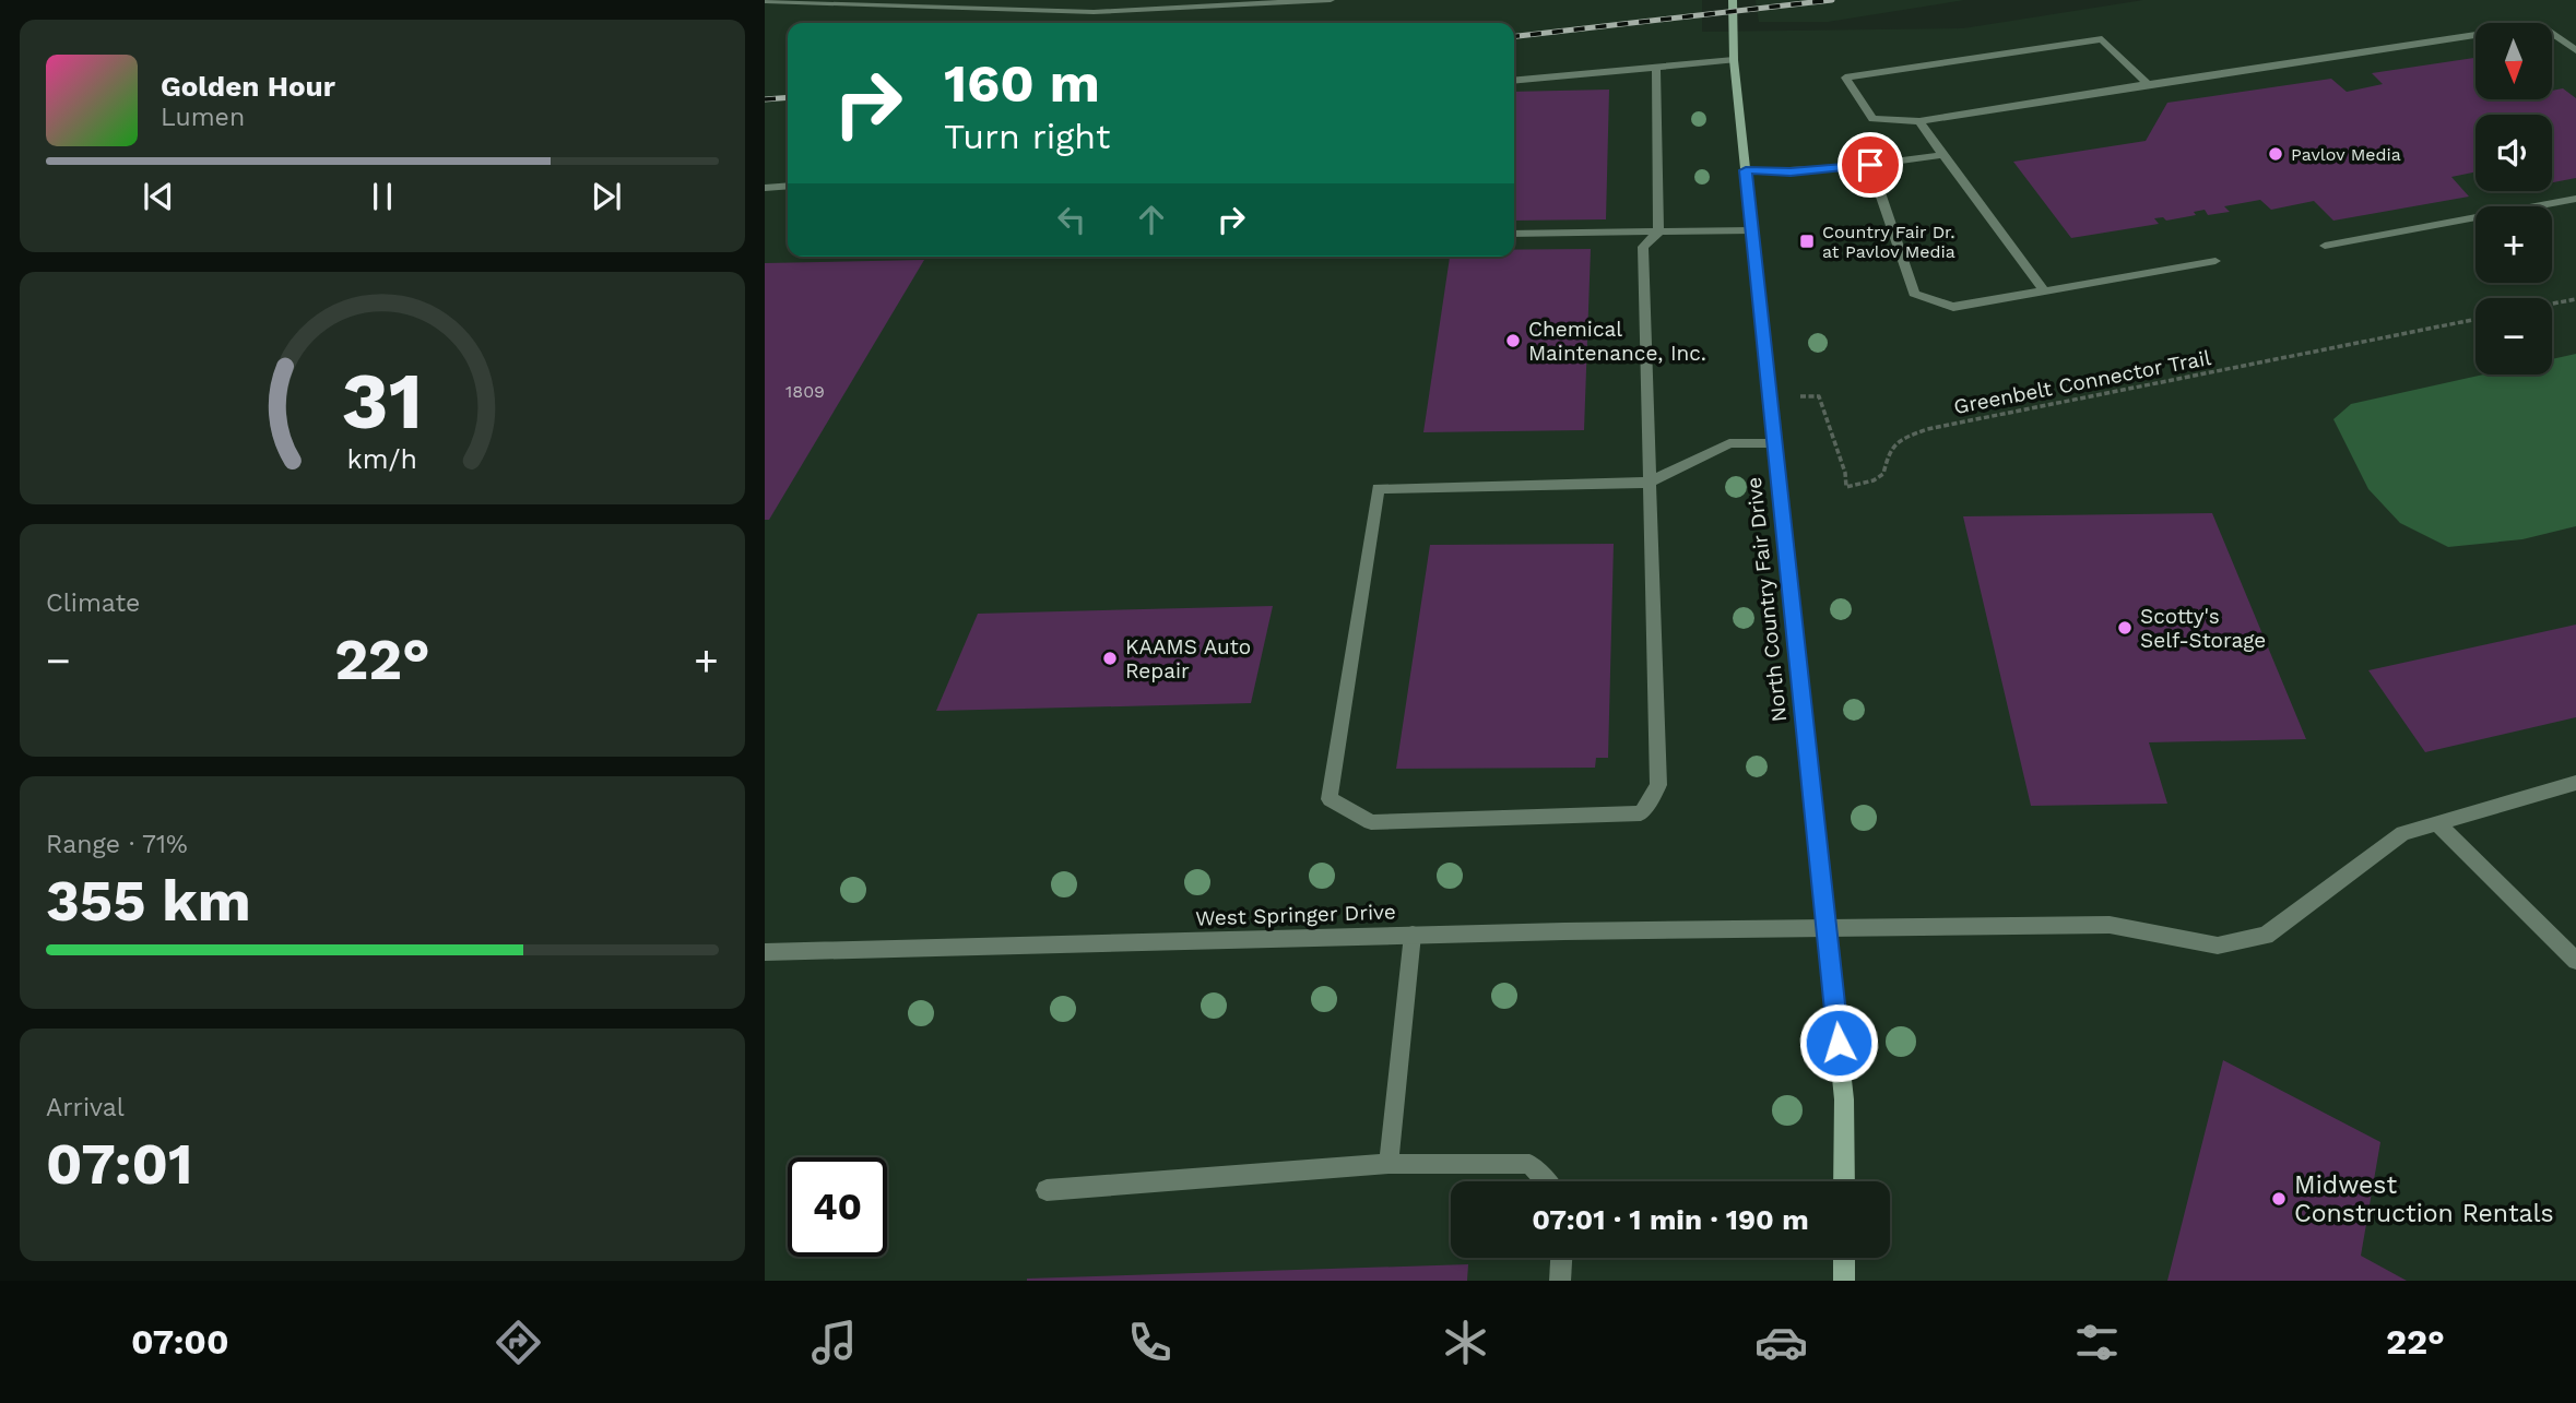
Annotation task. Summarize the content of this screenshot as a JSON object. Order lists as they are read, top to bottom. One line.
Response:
{"streets":{"street":["North Country Fair Drive","West Springer Drive"],"path":["Greenbelt Connector Trail"]},"crossings":[["Greenbelt Connector Trail","North Country Fair Drive"],["North Country Fair Drive","West Springer Drive"]],"places":{"other":["Pavlov Media","Chemical Maintenance, Inc.","Scotty's Self-Storage","KAAMS Auto Repair","Midwest Construction Rentals"],"transit":["Country Fair Dr. at Pavlov Media"]},"house_numbers":["1809"],"north":"bottom","page":{"map_buttons":["+","−"],"turn":["160 m","Turn right"],"song":["Golden Hour","Lumen"],"tile":["Climate",["Range · 71%","355 km"],["Arrival","07:01"]],"heat":["−","22°","+"],"limit":"40","trip":"07:01 · 1 min · 190 m","tabs":["07:00","22°"],"gauge":["31","km/h"]}}
